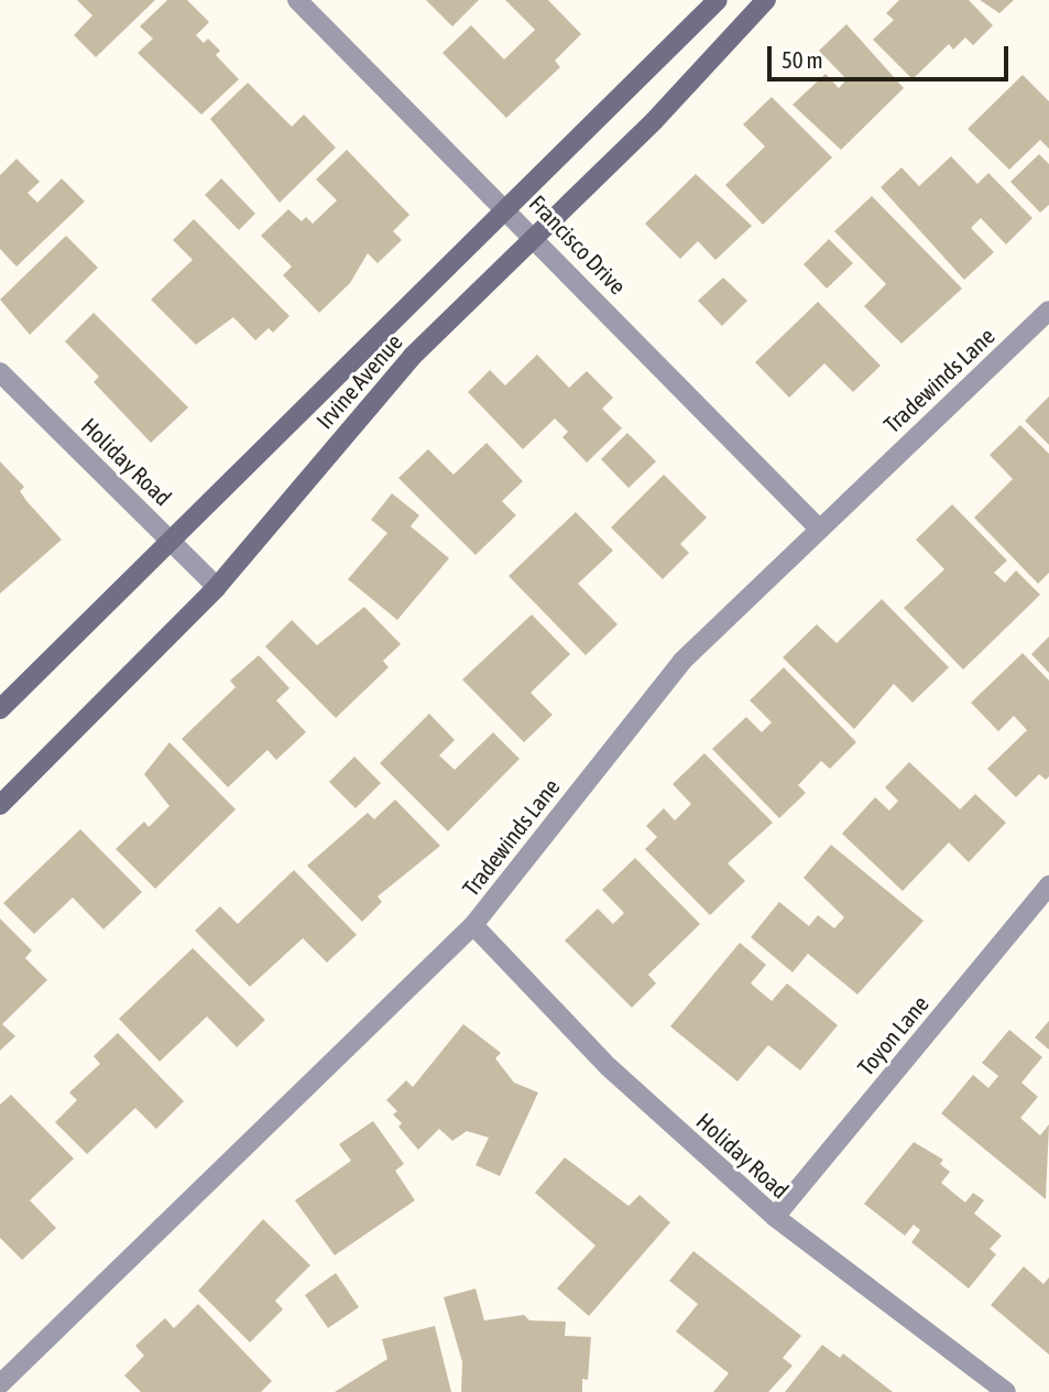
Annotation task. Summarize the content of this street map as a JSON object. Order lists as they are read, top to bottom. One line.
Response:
{"streets":{"main road":["Irvine Avenue"],"street":["Francisco Drive","Tradewinds Lane","Holiday Road","Toyon Lane"]},"crossings":[["Francisco Drive","Tradewinds Lane"],["Francisco Drive","Irvine Avenue"],["Tradewinds Lane","Holiday Road"],["Irvine Avenue","Holiday Road"],["Holiday Road","Toyon Lane"]],"scale_bar":"50 m"}
